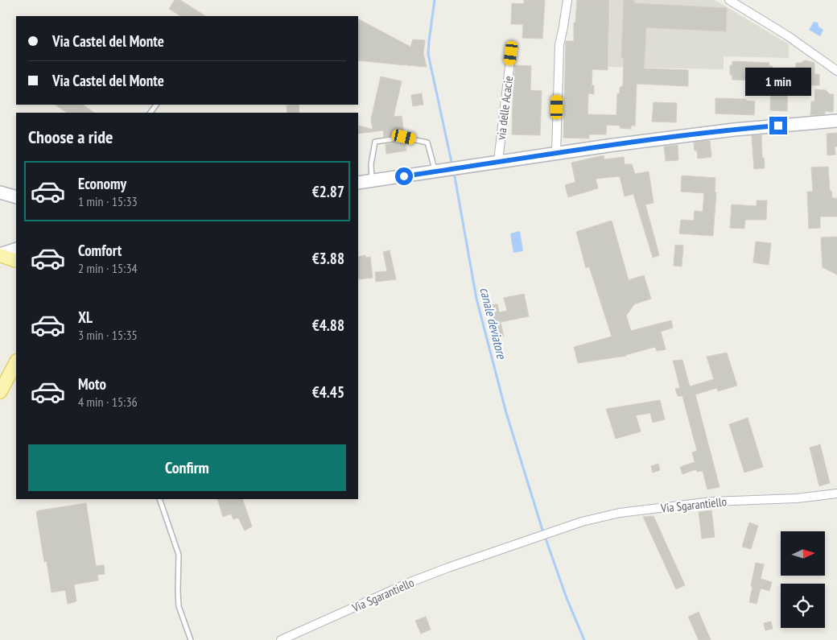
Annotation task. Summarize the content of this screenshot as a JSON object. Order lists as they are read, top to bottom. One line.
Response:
{"streets":{"street":["via delle Acacie","Via Sgarantiello"]},"water":["canale deviatore"],"north":"right","page":{"banner":["Via Castel del Monte","Via Castel del Monte"],"bubble":"1 min","heading":"Choose a ride","list":[{"name":"Economy","note":"1 min · 15:33","value":"€2.87"},{"name":"Comfort","note":"2 min · 15:34","value":"€3.88"},{"name":"XL","note":"3 min · 15:35","value":"€4.88"},{"name":"Moto","note":"4 min · 15:36","value":"€4.45"}],"buttons":"Confirm"}}
